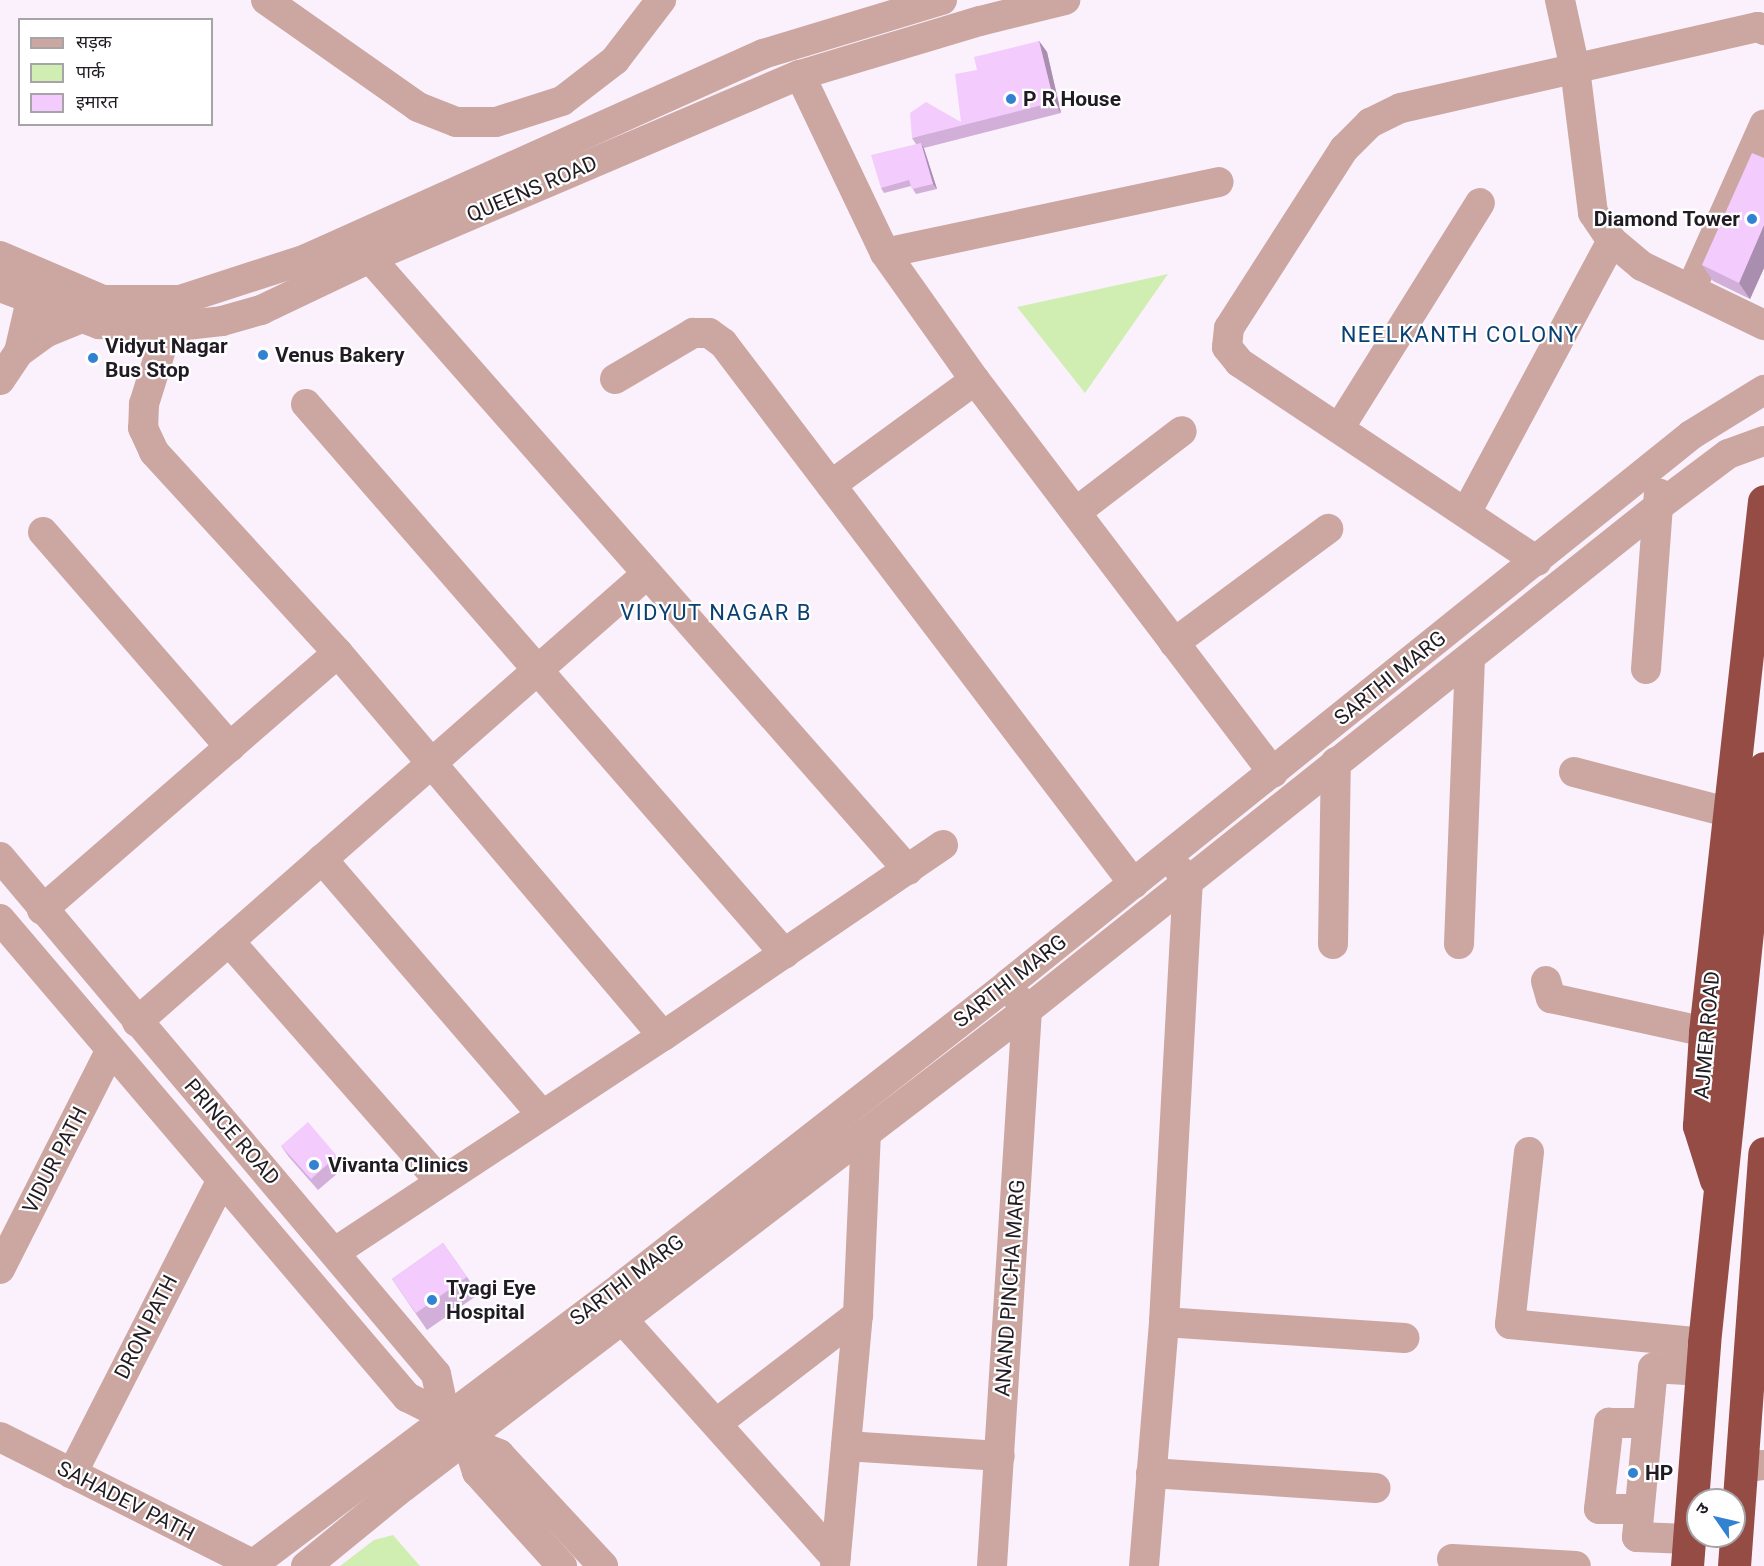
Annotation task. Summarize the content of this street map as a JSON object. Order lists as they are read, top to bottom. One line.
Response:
{"streets":{"highway":["AJMER ROAD"],"street":["QUEENS ROAD","SARTHI MARG","PRINCE ROAD","VIDUR PATH","ANAND PINCHA MARG","DRON PATH","SAHADEV PATH"]},"crossings":[["SARTHI MARG","PRINCE ROAD"],["SARTHI MARG","SAHADEV PATH"],["PRINCE ROAD","VIDUR PATH"],["PRINCE ROAD","DRON PATH"],["DRON PATH","SAHADEV PATH"]],"districts":["NEELKANTH COLONY","VIDYUT NAGAR B"],"places":["P R House","Diamond Tower","Venus Bakery","Vidyut Nagar Bus Stop","Vivanta Clinics","Tyagi Eye Hospital","HP"],"legend":["सड़क","पार्क","इमारत"],"north":"top left"}
